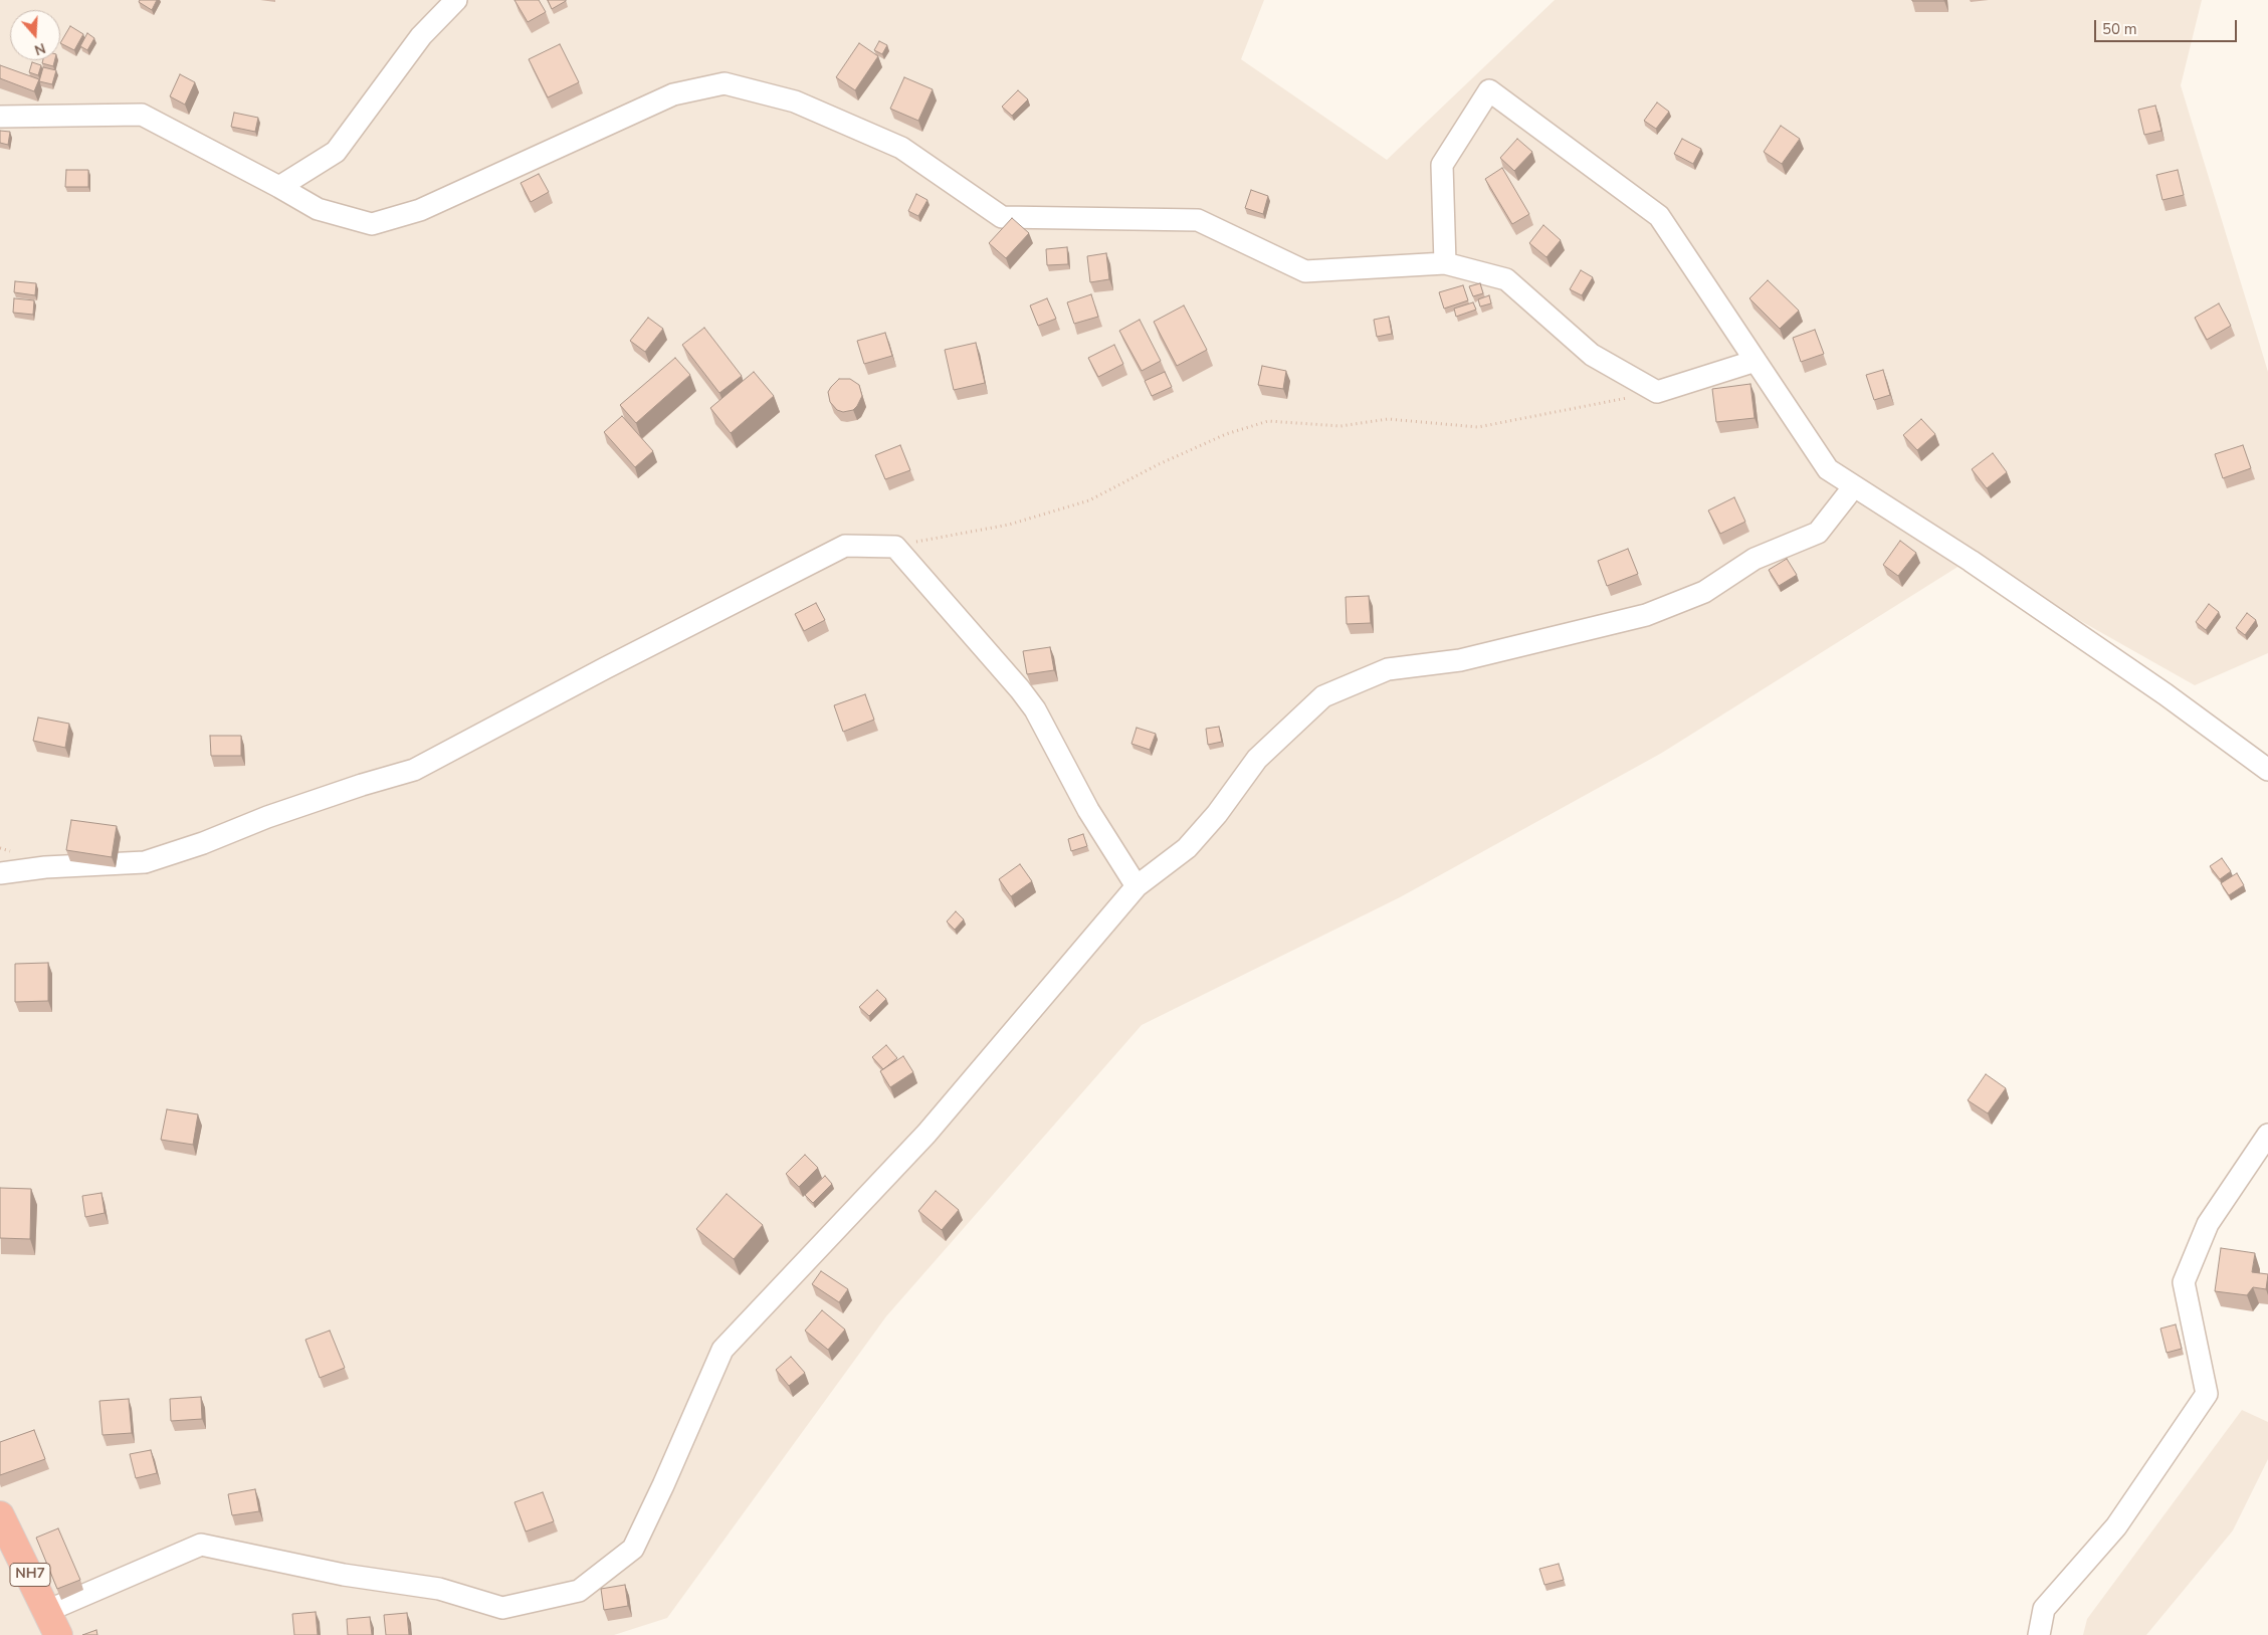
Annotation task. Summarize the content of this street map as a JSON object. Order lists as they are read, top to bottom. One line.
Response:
{"streets":{"highway":["NH7"]},"scale_bar":"50 m","north":"bottom"}
